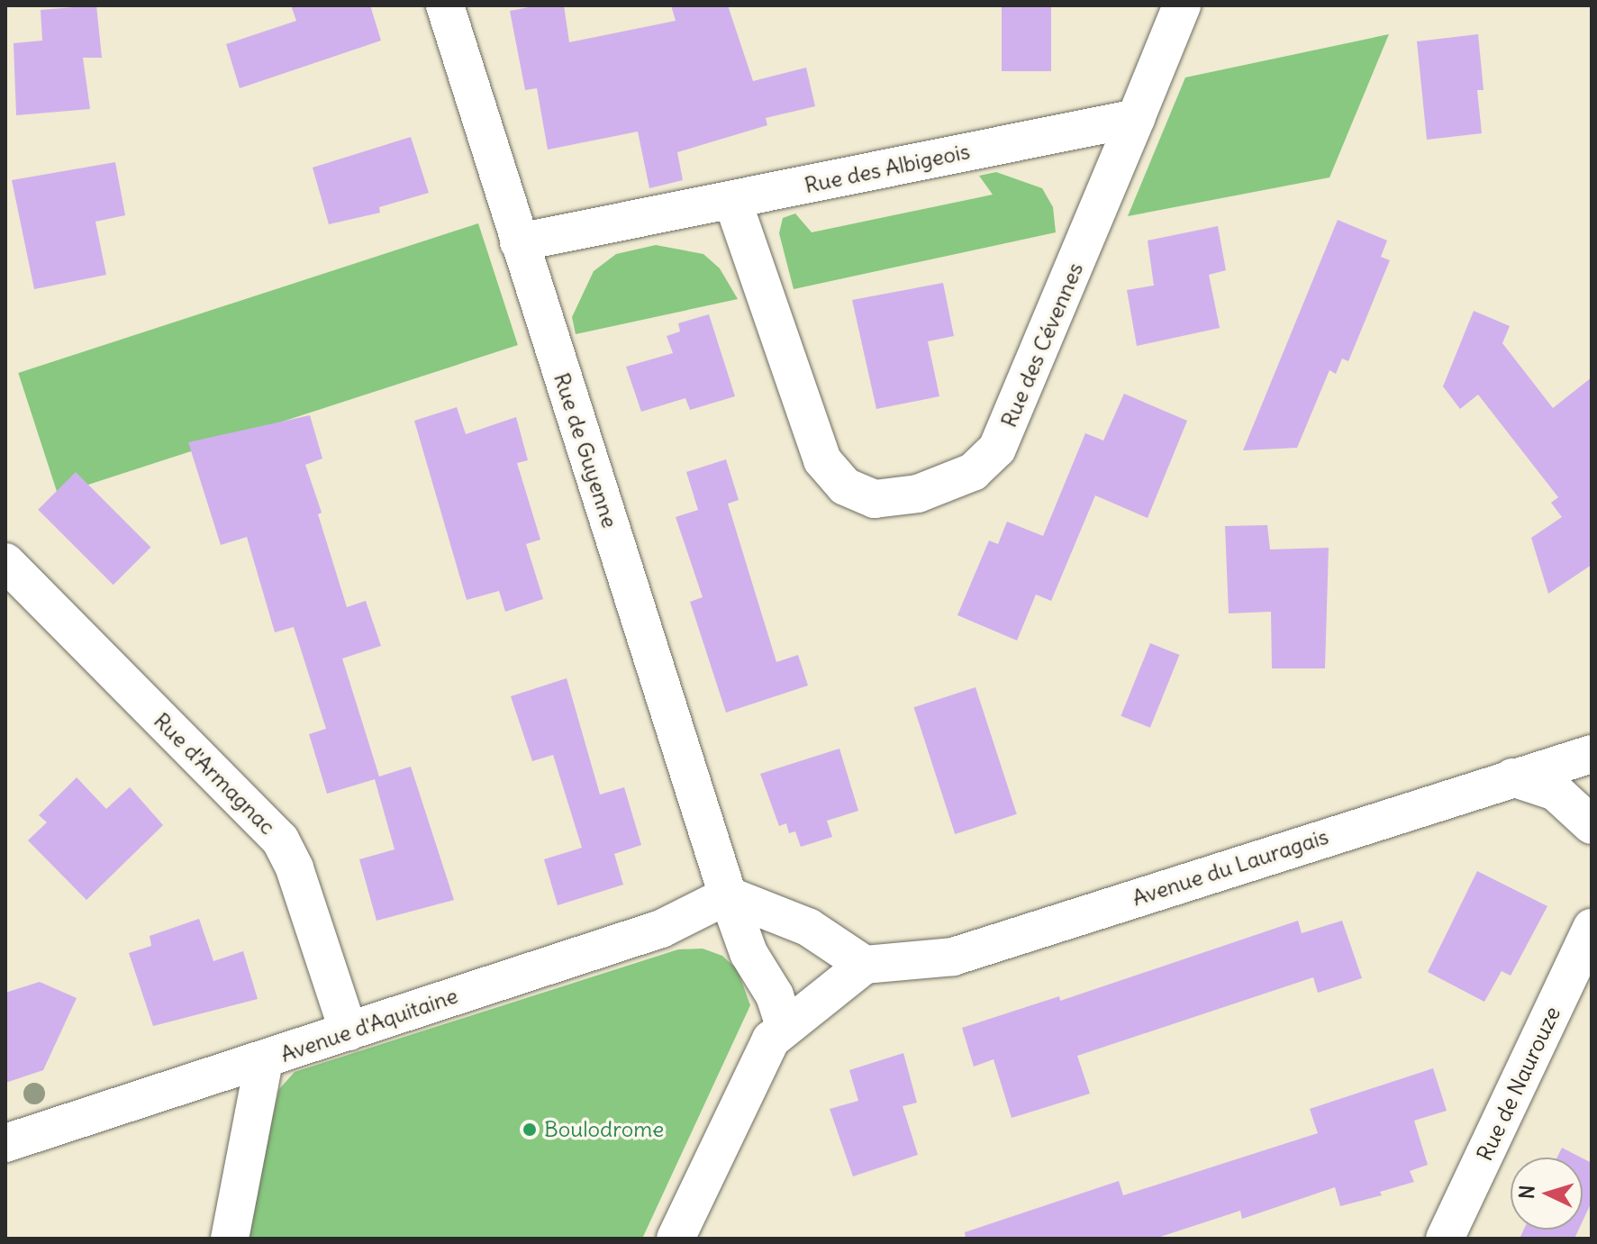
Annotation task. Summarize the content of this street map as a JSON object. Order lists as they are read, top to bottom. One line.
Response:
{"streets":{"street":["Rue des Albigeois","Rue des Cévennes","Rue de Guyenne","Rue d'Armagnac","Avenue du Lauragais","Avenue d'Aquitaine","Rue de Naurouze"]},"crossings":[["Rue des Albigeois","Rue des Cévennes"],["Rue des Albigeois","Rue de Guyenne"],["Rue de Guyenne","Avenue d'Aquitaine"],["Rue d'Armagnac","Avenue d'Aquitaine"]],"places":["Boulodrome"],"north":"left"}
